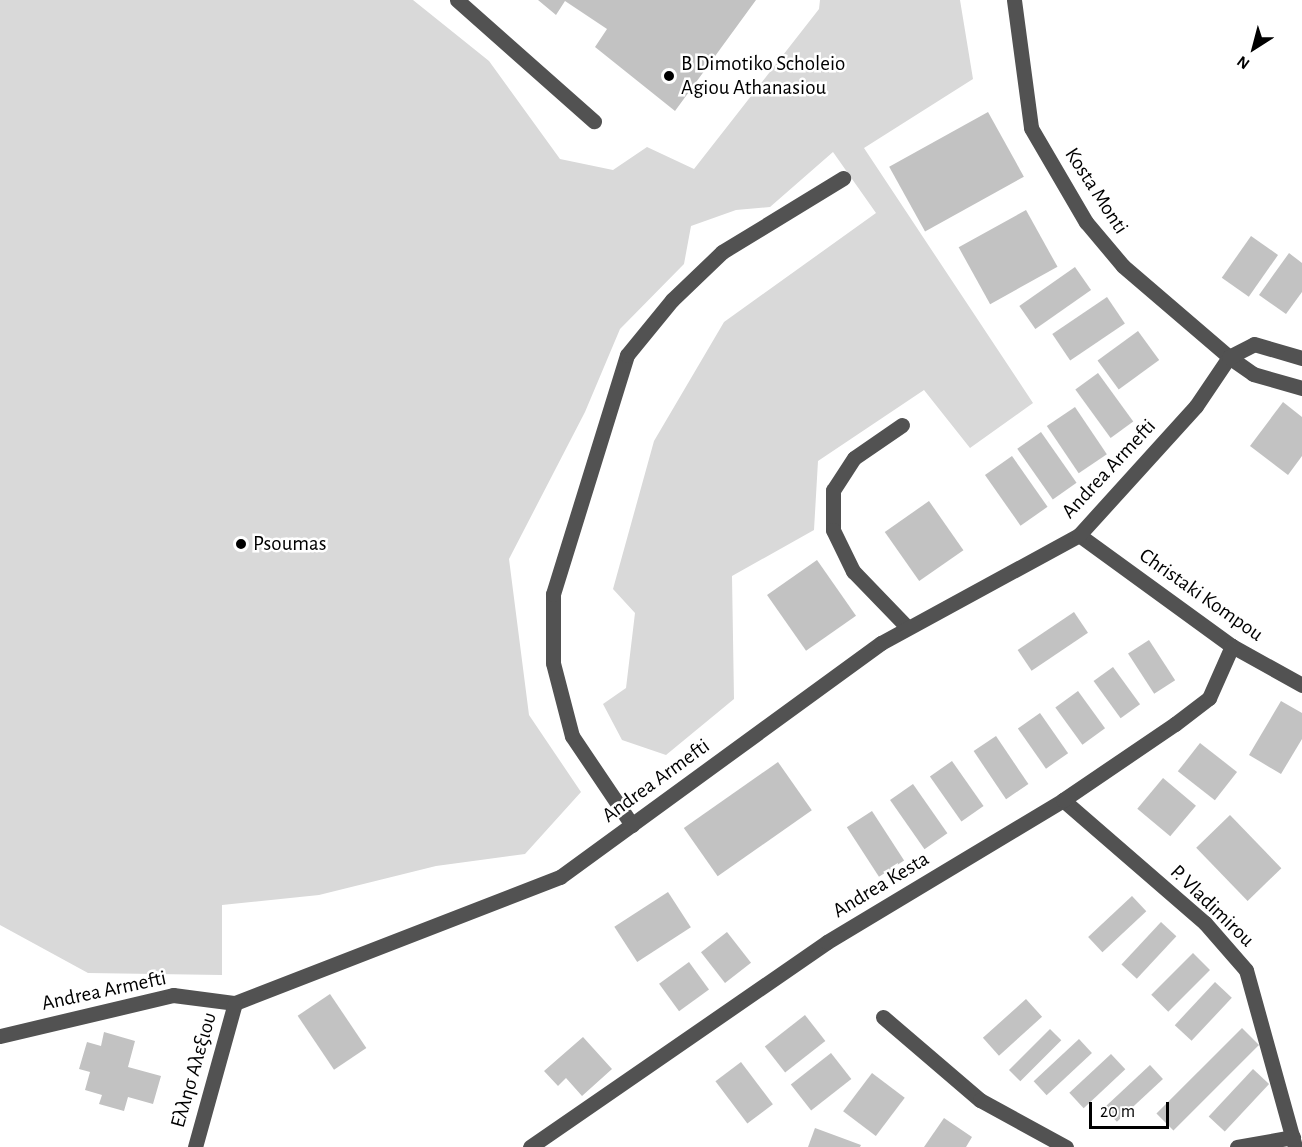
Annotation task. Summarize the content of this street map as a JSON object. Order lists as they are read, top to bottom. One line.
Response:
{"streets":{"street":["Kosta Monti","Andrea Armefti","Christaki Kompou","Andrea Kesta","P. Vladimirou","Ελλησ Αλεξιου"]},"crossings":[["Kosta Monti","Andrea Armefti"],["Andrea Armefti","Christaki Kompou"],["Andrea Armefti","Ελλησ Αλεξιου"],["Christaki Kompou","Andrea Kesta"],["Andrea Kesta","P. Vladimirou"]],"places":["B Dimotiko Scholeio Agiou Athanasiou","Psoumas"],"scale_bar":"20 m","north":"bottom left"}
